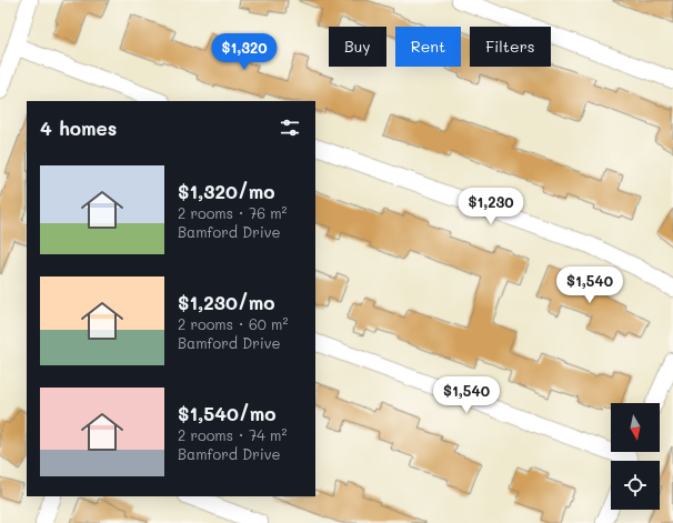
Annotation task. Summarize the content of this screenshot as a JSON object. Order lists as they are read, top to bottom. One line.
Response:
{"north":"bottom","page":{"chip":["Buy","Rent","Filters"],"price":["$1,320","$1,230","$1,540","$1,540"],"heading":"4 homes","list":[{"name":"$1,320/mo","note":"2 rooms · 76 m² · Bamford Drive"},{"name":"$1,230/mo","note":"2 rooms · 60 m² · Bamford Drive"},{"name":"$1,540/mo","note":"2 rooms · 74 m² · Bamford Drive"}]}}
